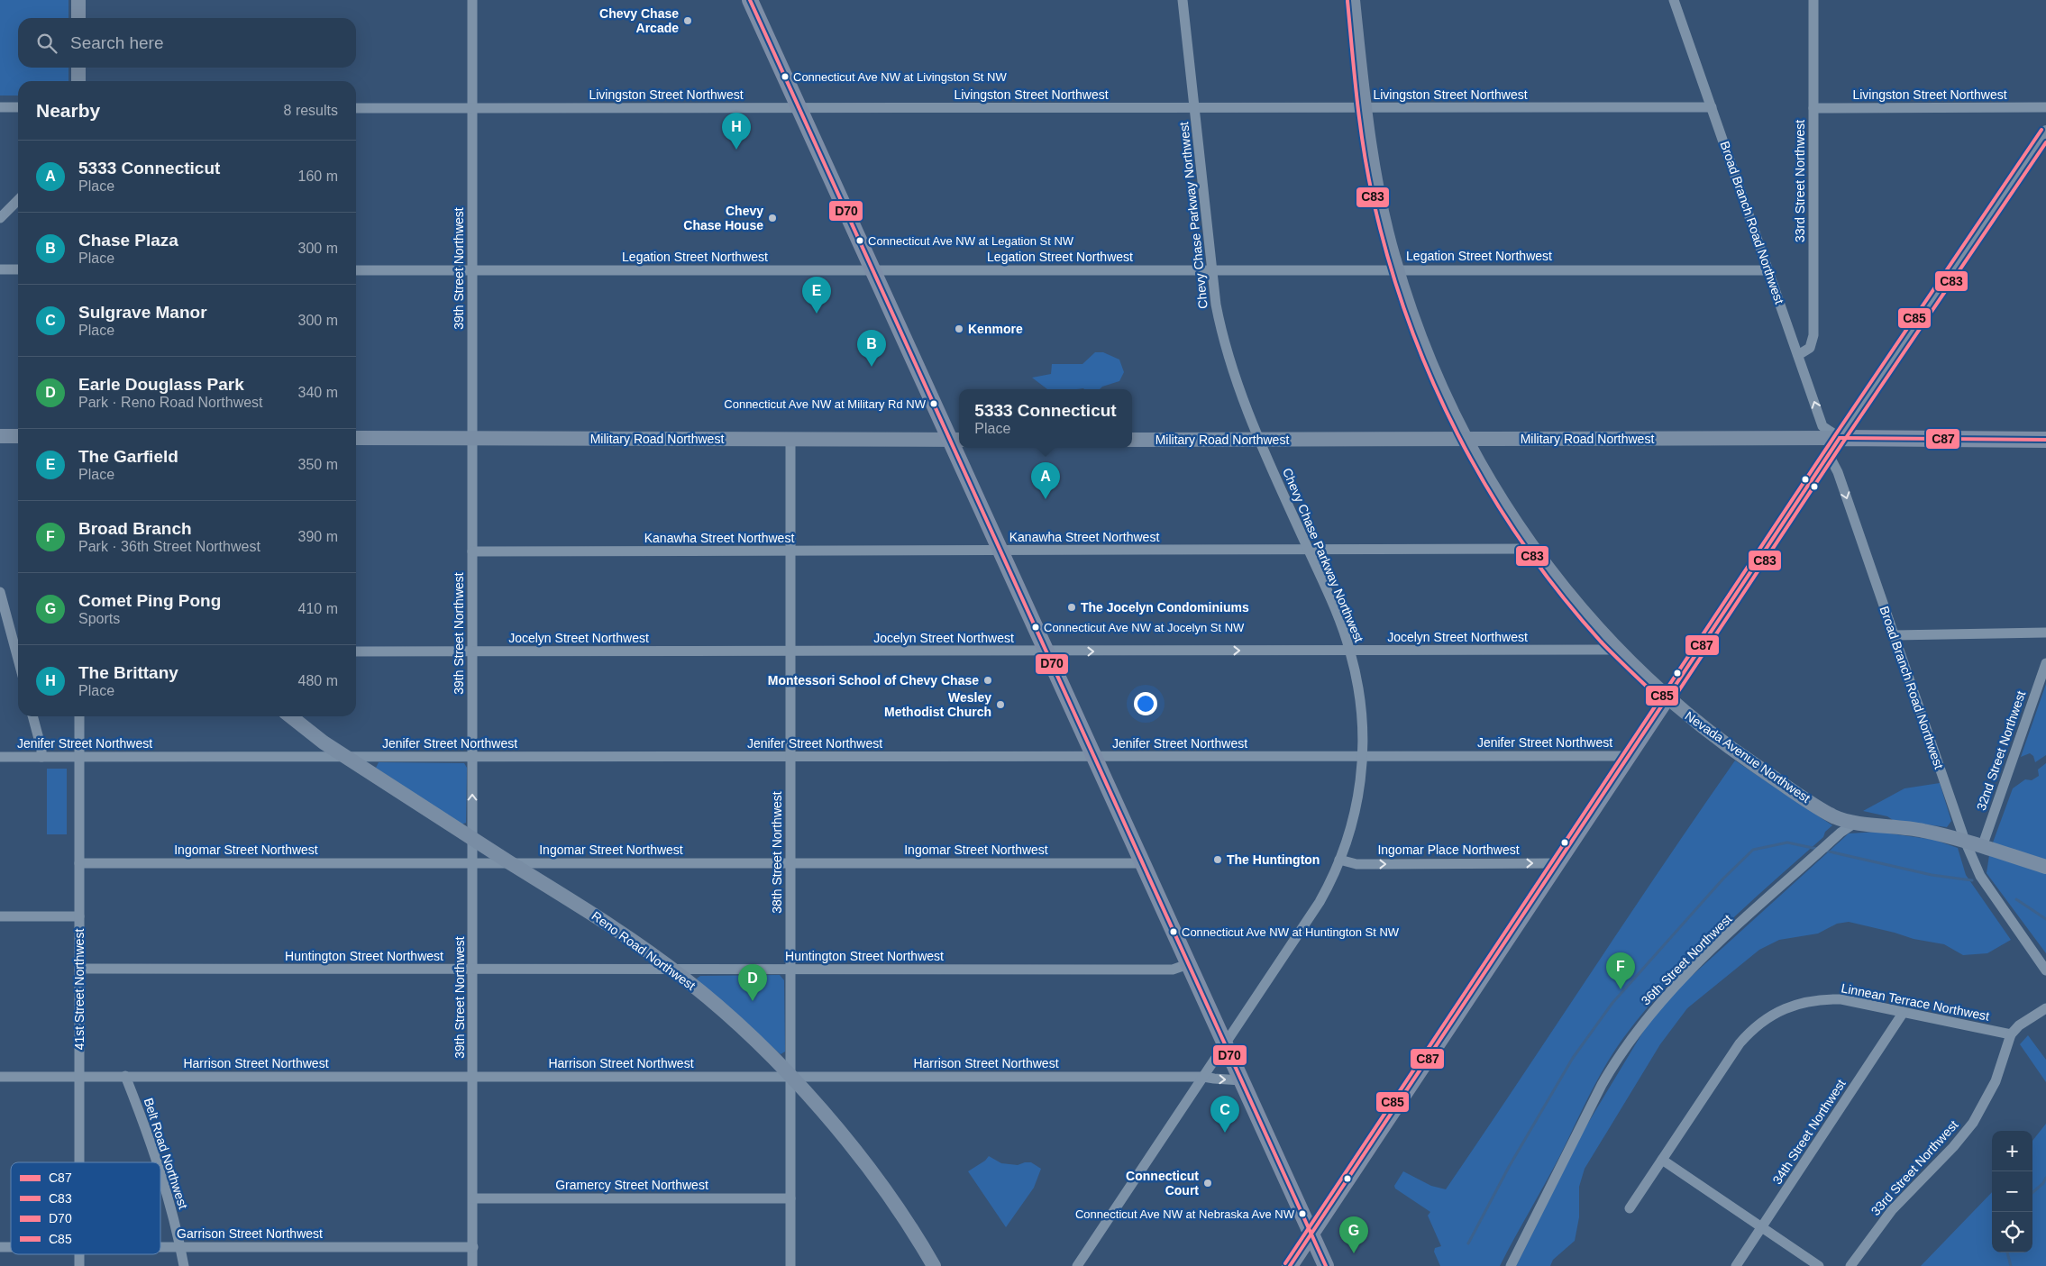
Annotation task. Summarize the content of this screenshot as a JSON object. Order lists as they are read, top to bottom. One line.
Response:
{"streets":{"main road":["Military Road Northwest","Nevada Avenue Northwest","Reno Road Northwest"],"street":["Livingston Street Northwest","33rd Street Northwest","Chevy Chase Parkway Northwest","Broad Branch Road Northwest","Legation Street Northwest","39th Street Northwest","Kanawha Street Northwest","Jocelyn Street Northwest","Jenifer Street Northwest","32nd Street Northwest","Ingomar Street Northwest","Ingomar Place Northwest","38th Street Northwest","Huntington Street Northwest","36th Street Northwest","41st Street Northwest","Linnean Terrace Northwest","Harrison Street Northwest","34th Street Northwest","Belt Road Northwest","Gramercy Street Northwest","Garrison Street Northwest"]},"crossings":[["Livingston Street Northwest","33rd Street Northwest"],["Livingston Street Northwest","Chevy Chase Parkway Northwest"],["Livingston Street Northwest","Broad Branch Road Northwest"],["Livingston Street Northwest","39th Street Northwest"],["Livingston Street Northwest","Nevada Avenue Northwest"],["33rd Street Northwest","Broad Branch Road Northwest"],["33rd Street Northwest","Linnean Terrace Northwest"],["Chevy Chase Parkway Northwest","Legation Street Northwest"],["Chevy Chase Parkway Northwest","Military Road Northwest"],["Chevy Chase Parkway Northwest","Kanawha Street Northwest"],["Chevy Chase Parkway Northwest","Jocelyn Street Northwest"],["Chevy Chase Parkway Northwest","Jenifer Street Northwest"],["Chevy Chase Parkway Northwest","Ingomar Place Northwest"],["Chevy Chase Parkway Northwest","Harrison Street Northwest"],["Broad Branch Road Northwest","Legation Street Northwest"],["Broad Branch Road Northwest","Military Road Northwest"],["Broad Branch Road Northwest","Nevada Avenue Northwest"],["Legation Street Northwest","39th Street Northwest"],["Legation Street Northwest","Nevada Avenue Northwest"],["39th Street Northwest","Military Road Northwest"],["39th Street Northwest","Kanawha Street Northwest"],["39th Street Northwest","Jocelyn Street Northwest"],["39th Street Northwest","Jenifer Street Northwest"],["39th Street Northwest","Ingomar Street Northwest"],["39th Street Northwest","Reno Road Northwest"],["39th Street Northwest","Huntington Street Northwest"],["39th Street Northwest","Harrison Street Northwest"],["39th Street Northwest","Gramercy Street Northwest"],["39th Street Northwest","Garrison Street Northwest"],["Military Road Northwest","Nevada Avenue Northwest"],["Military Road Northwest","38th Street Northwest"],["Kanawha Street Northwest","Nevada Avenue Northwest"],["Kanawha Street Northwest","38th Street Northwest"],["Jocelyn Street Northwest","Nevada Avenue Northwest"],["Jocelyn Street Northwest","38th Street Northwest"],["Jenifer Street Northwest","38th Street Northwest"],["Jenifer Street Northwest","Reno Road Northwest"],["Jenifer Street Northwest","41st Street Northwest"],["Nevada Avenue Northwest","36th Street Northwest"],["Ingomar Street Northwest","38th Street Northwest"],["Ingomar Street Northwest","Reno Road Northwest"],["Ingomar Street Northwest","41st Street Northwest"],["38th Street Northwest","Reno Road Northwest"],["38th Street Northwest","Huntington Street Northwest"],["38th Street Northwest","Harrison Street Northwest"],["38th Street Northwest","Gramercy Street Northwest"],["Reno Road Northwest","Huntington Street Northwest"],["Reno Road Northwest","Harrison Street Northwest"],["Huntington Street Northwest","41st Street Northwest"],["41st Street Northwest","Harrison Street Northwest"],["Linnean Terrace Northwest","34th Street Northwest"],["Harrison Street Northwest","Belt Road Northwest"],["Belt Road Northwest","Garrison Street Northwest"]],"one_way":["Ingomar Place Northwest"],"places":["Chevy Chase Arcade","Connecticut Ave NW at Livingston St NW","Chevy Chase House","Connecticut Ave NW at Legation St NW","Kenmore","Connecticut Ave NW at Military Rd NW","The Jocelyn Condominiums","Connecticut Ave NW at Jocelyn St NW","Montessori School of Chevy Chase","Wesley Methodist Church","The Huntington","Connecticut Ave NW at Huntington St NW","Connecticut Court","Connecticut Ave NW at Nebraska Ave NW"],"lines":["transit line D70","transit line C83","transit line C85","transit line C87"],"legend":["C87","C83","D70","C85"],"page":{"search":"Search here","heading":["Nearby","8 results"],"pins":["H","E","B","A","F","D","C","G"],"list":[{"mark":"A","name":"5333 Connecticut","note":"Place","value":"160 m"},{"mark":"B","name":"Chase Plaza","note":"Place","value":"300 m"},{"mark":"C","name":"Sulgrave Manor","note":"Place","value":"300 m"},{"mark":"D","name":"Earle Douglass Park","note":"Park · Reno Road Northwest","value":"340 m"},{"mark":"E","name":"The Garfield","note":"Place","value":"350 m"},{"mark":"F","name":"Broad Branch","note":"Park · 36th Street Northwest","value":"390 m"},{"mark":"G","name":"Comet Ping Pong","note":"Sports","value":"410 m"},{"mark":"H","name":"The Brittany","note":"Place","value":"480 m"}],"popup":["5333 Connecticut","Place"],"map_buttons":["+","−"]}}
